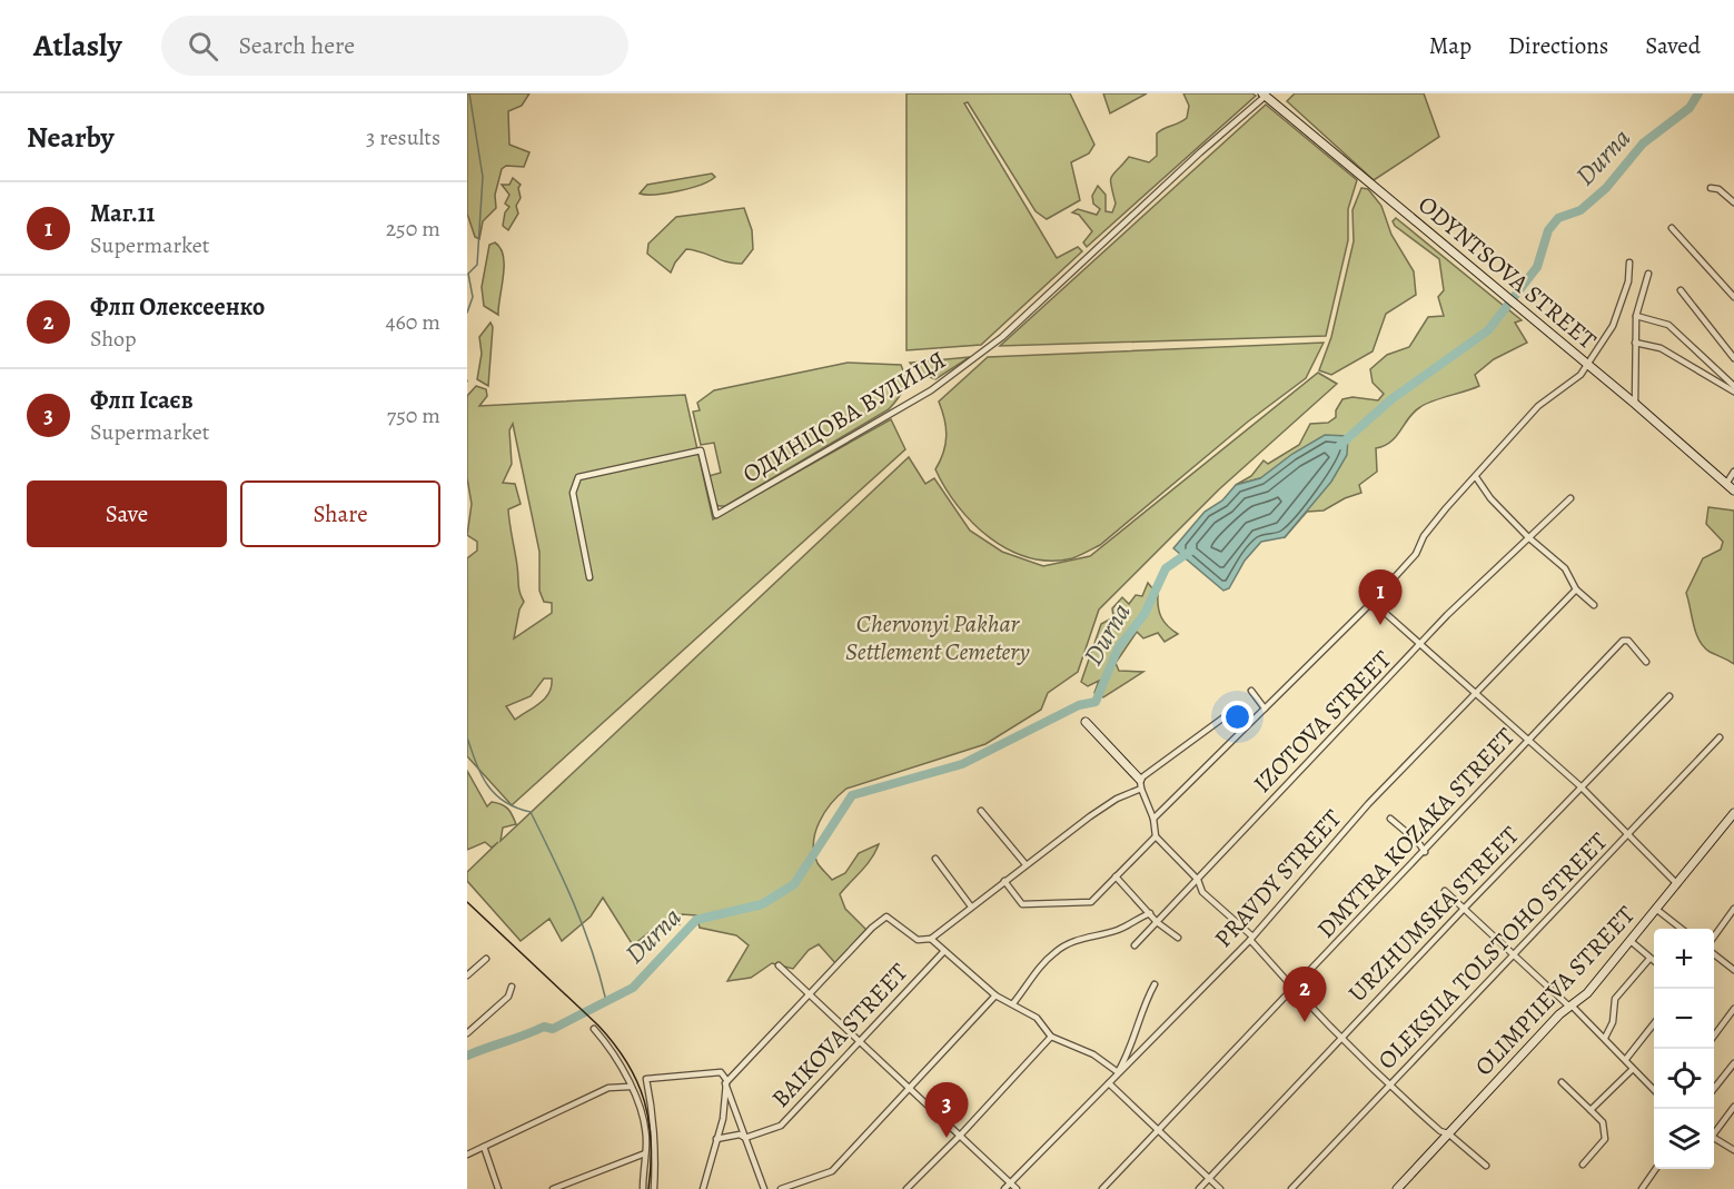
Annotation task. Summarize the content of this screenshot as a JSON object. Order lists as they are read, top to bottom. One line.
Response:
{"streets":{"main road":["ODYNTSOVA STREET","OLIMPIIEVA STREET"],"street":["ОДИНЦОВА ВУЛИЦЯ","IZOTOVA STREET","DMYTRA KOZAKA STREET","PRAVDY STREET","URZHUMSKA STREET","OLEKSIIA TOLSTOHO STREET","BAIKOVA STREET"]},"crossings":[["ODYNTSOVA STREET","ОДИНЦОВА ВУЛИЦЯ"]],"water":["Durna"],"parks":["Chervonyi Pakhar Settlement Cemetery"],"page":{"header":"Atlasly","search":"Search here","nav":["Map","Directions","Saved"],"heading":["Nearby","3 results"],"list":[{"mark":"1","name":"Маг.11","note":"Supermarket","value":"250 m"},{"mark":"2","name":"Флп Олексеенко","note":"Shop","value":"460 m"},{"mark":"3","name":"Флп Ісаєв","note":"Supermarket","value":"750 m"}],"buttons":["Save","Share"],"pins":["1","2","3"],"map_buttons":["+","−"]}}
